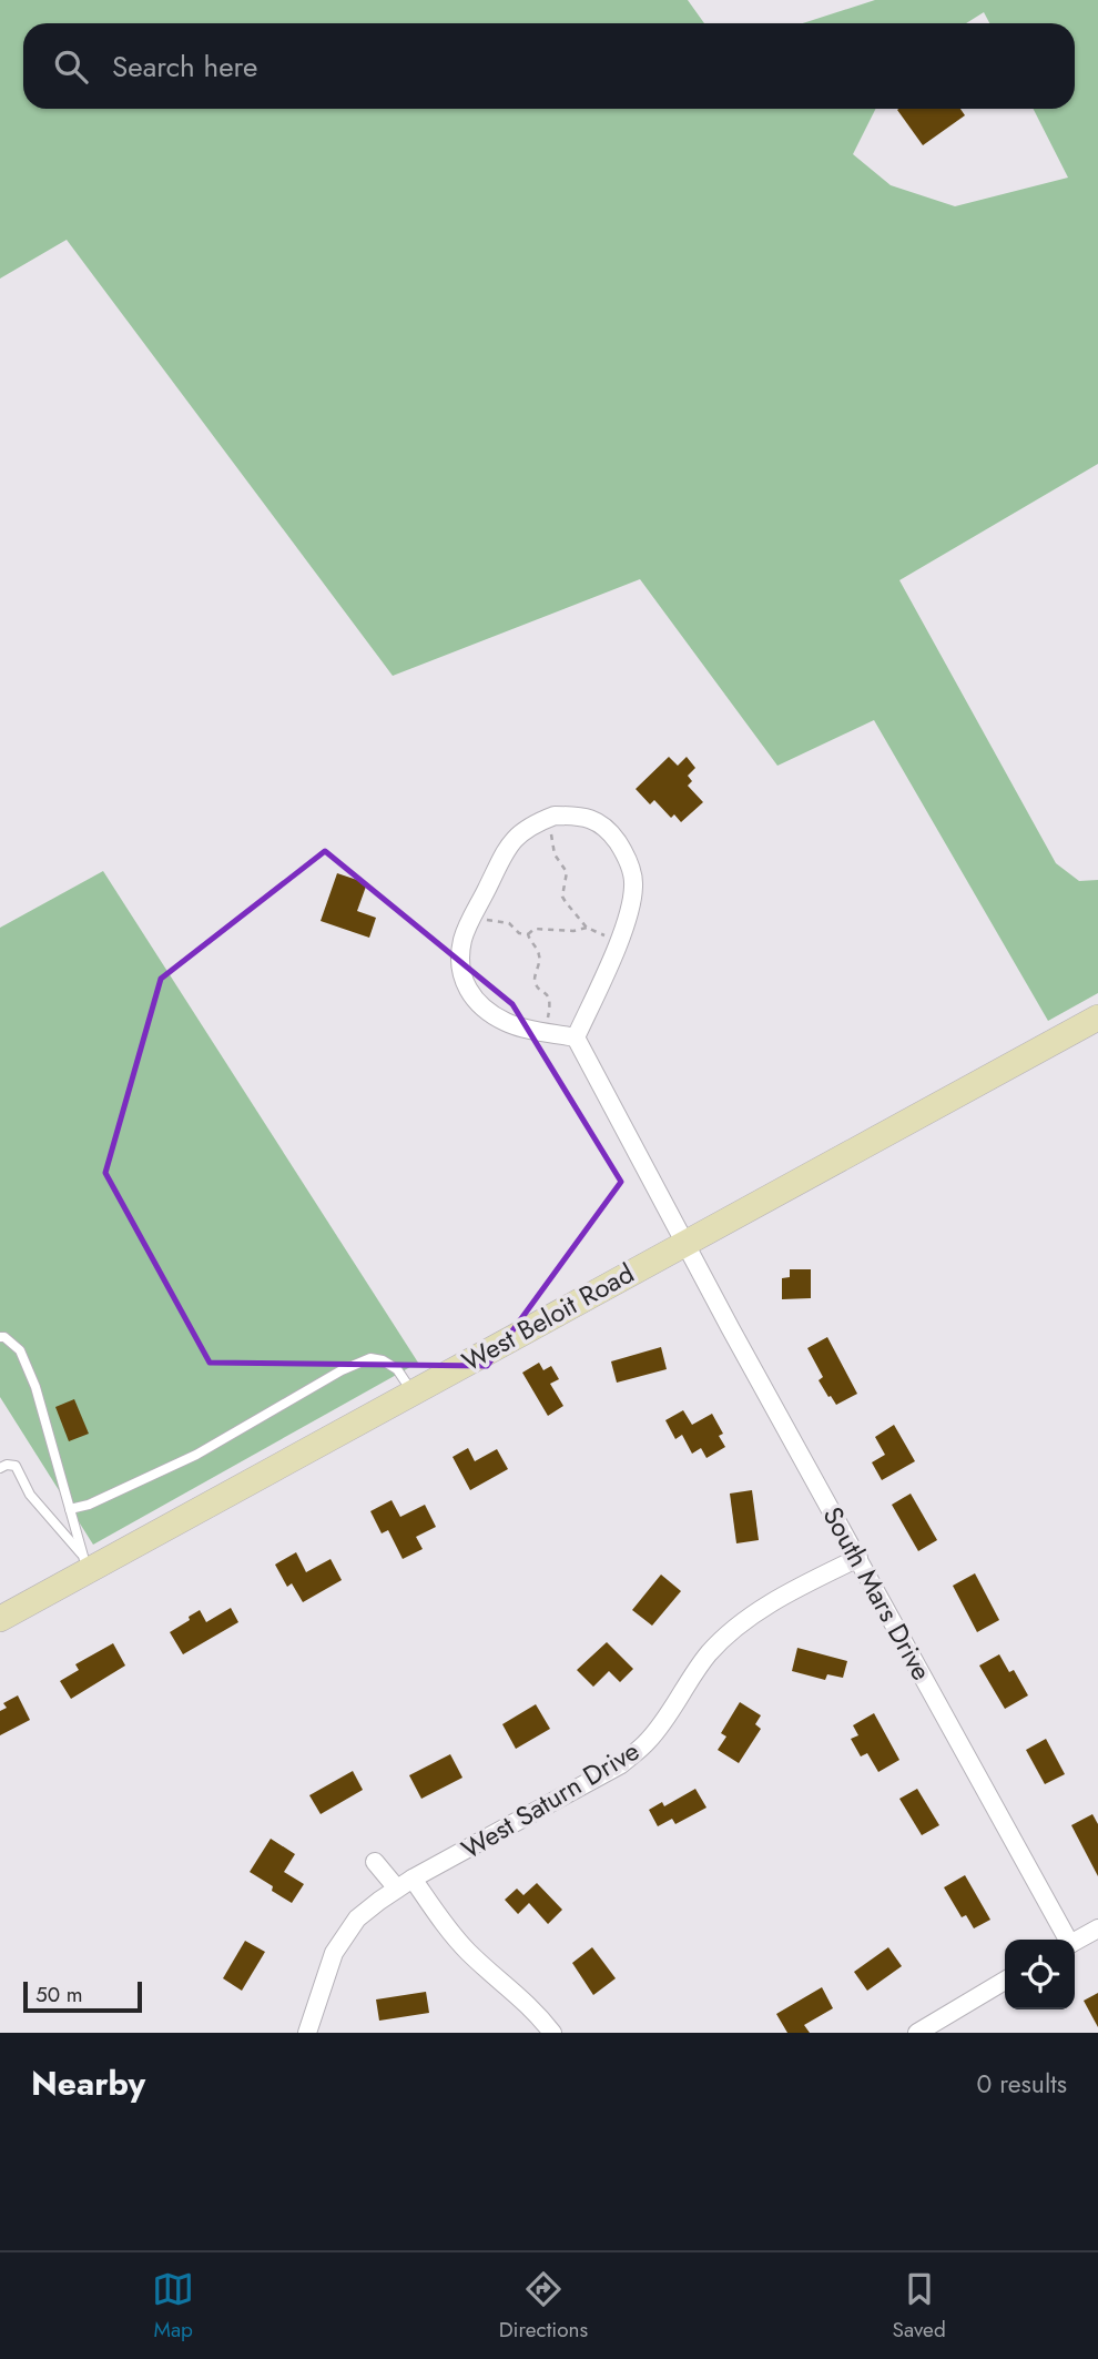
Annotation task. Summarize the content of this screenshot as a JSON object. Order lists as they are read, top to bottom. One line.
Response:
{"streets":{"main road":["West Beloit Road"],"street":["South Mars Drive","West Saturn Drive"]},"crossings":[["West Beloit Road","South Mars Drive"],["South Mars Drive","West Saturn Drive"]],"scale_bar":"50 m","page":{"search":"Search here","scale":"50 m","heading":["Nearby","0 results"],"nav":["Map","Directions","Saved"]}}
